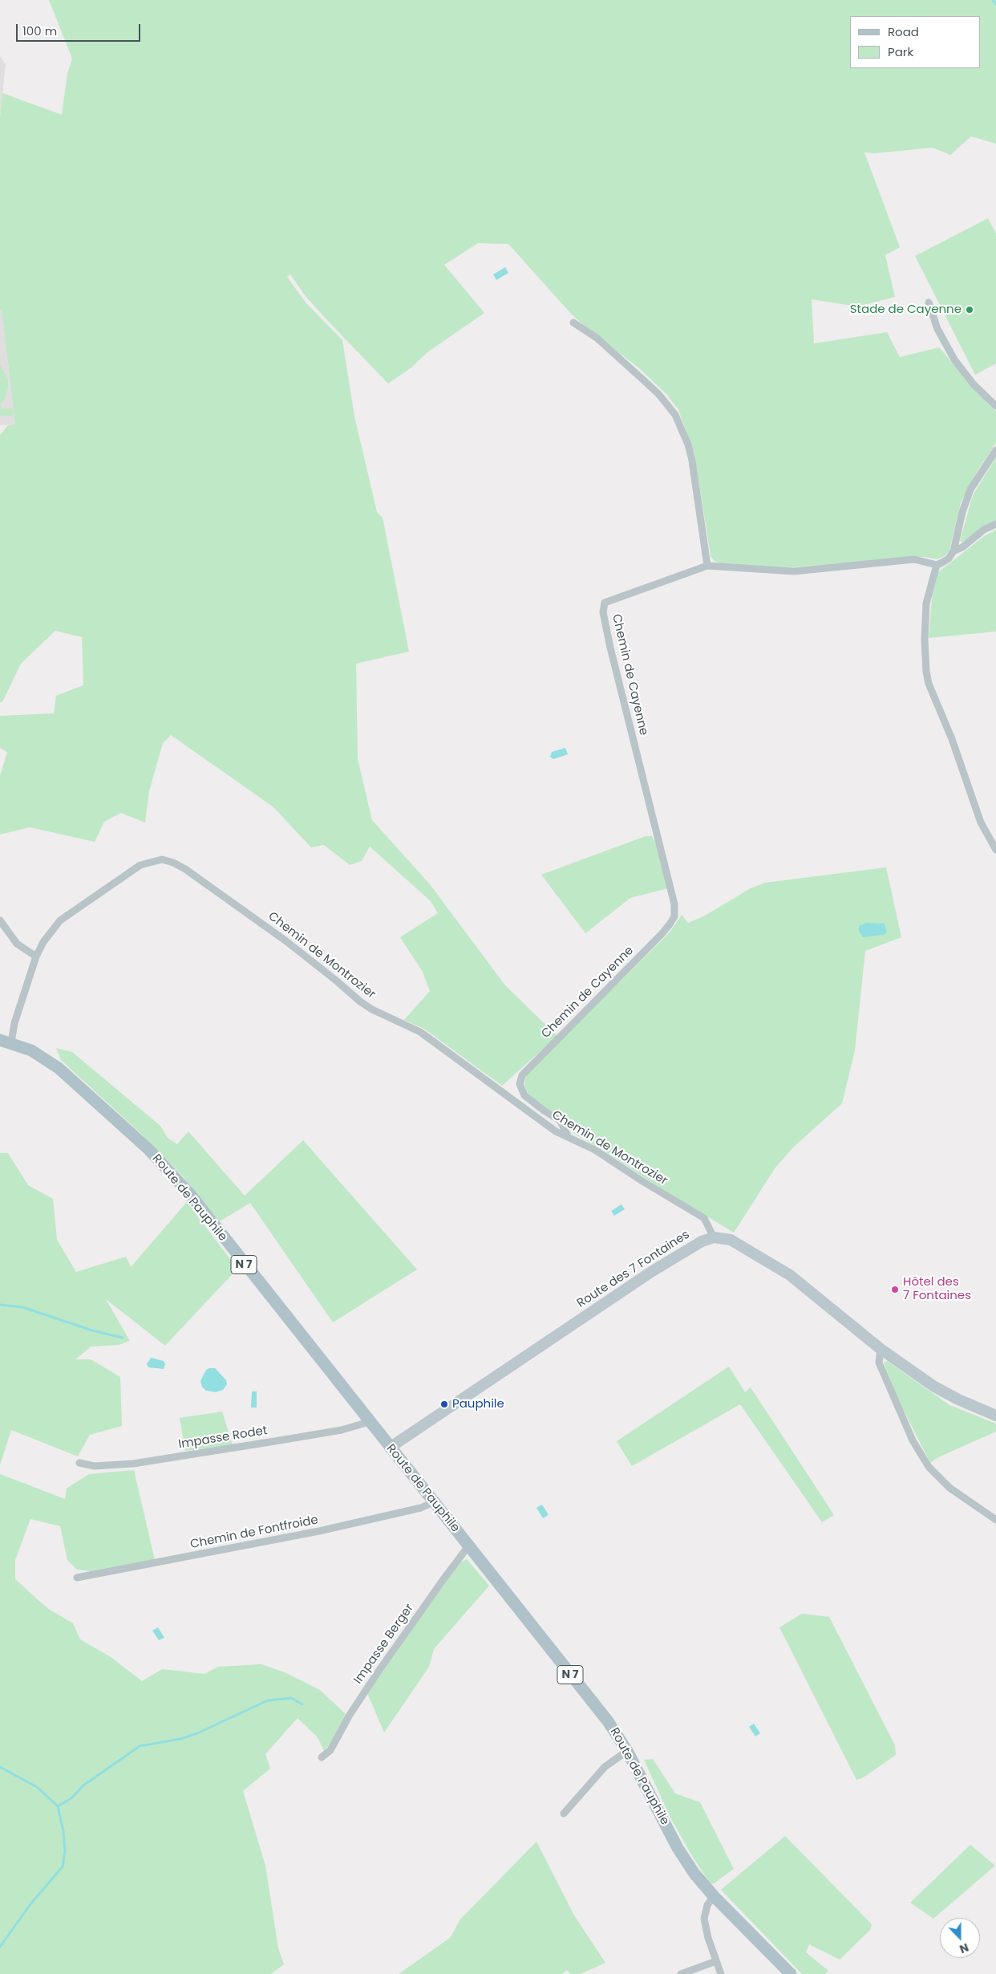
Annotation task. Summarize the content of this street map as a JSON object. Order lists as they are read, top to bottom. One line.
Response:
{"streets":{"main road":["Route de Pauphile","N 7"],"street":["Chemin de Cayenne","Chemin de Montrozier","Route des 7 Fontaines","Impasse Rodet","Chemin de Fontfroide","Impasse Berger"]},"crossings":[["Chemin de Cayenne","Chemin de Montrozier"],["Chemin de Montrozier","Route de Pauphile"],["Chemin de Montrozier","Route des 7 Fontaines"],["Route de Pauphile","Route des 7 Fontaines"],["Route de Pauphile","Impasse Rodet"],["Route de Pauphile","Chemin de Fontfroide"],["Route de Pauphile","Impasse Berger"]],"places":["Stade de Cayenne","Hôtel des 7 Fontaines","Pauphile"],"legend":["Road","Park"],"scale_bar":"100 m","north":"bottom"}
